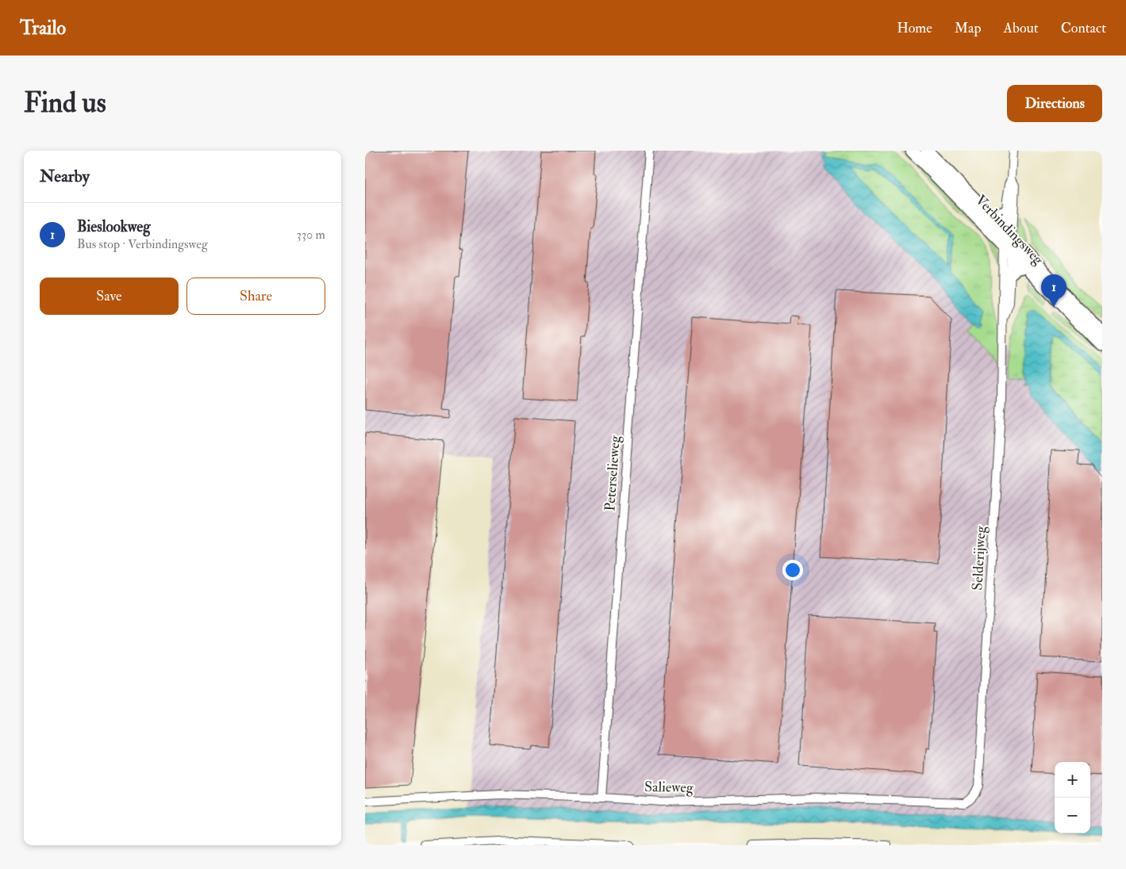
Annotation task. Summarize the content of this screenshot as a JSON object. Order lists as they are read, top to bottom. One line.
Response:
{"streets":{"street":["Verbindingsweg","Peterselieweg","Selderijweg","Salieweg"]},"crossings":[["Verbindingsweg","Selderijweg"],["Peterselieweg","Salieweg"],["Selderijweg","Salieweg"]],"page":{"header":"Trailo","nav":["Home","Map","About","Contact"],"buttons":["Directions",["Save","Share"]],"title":"Find us","heading":"Nearby","list":[{"mark":"1","name":"Bieslookweg","note":"Bus stop · Verbindingsweg","value":"330 m"}],"pins":"1","map_buttons":["+","−"]}}
